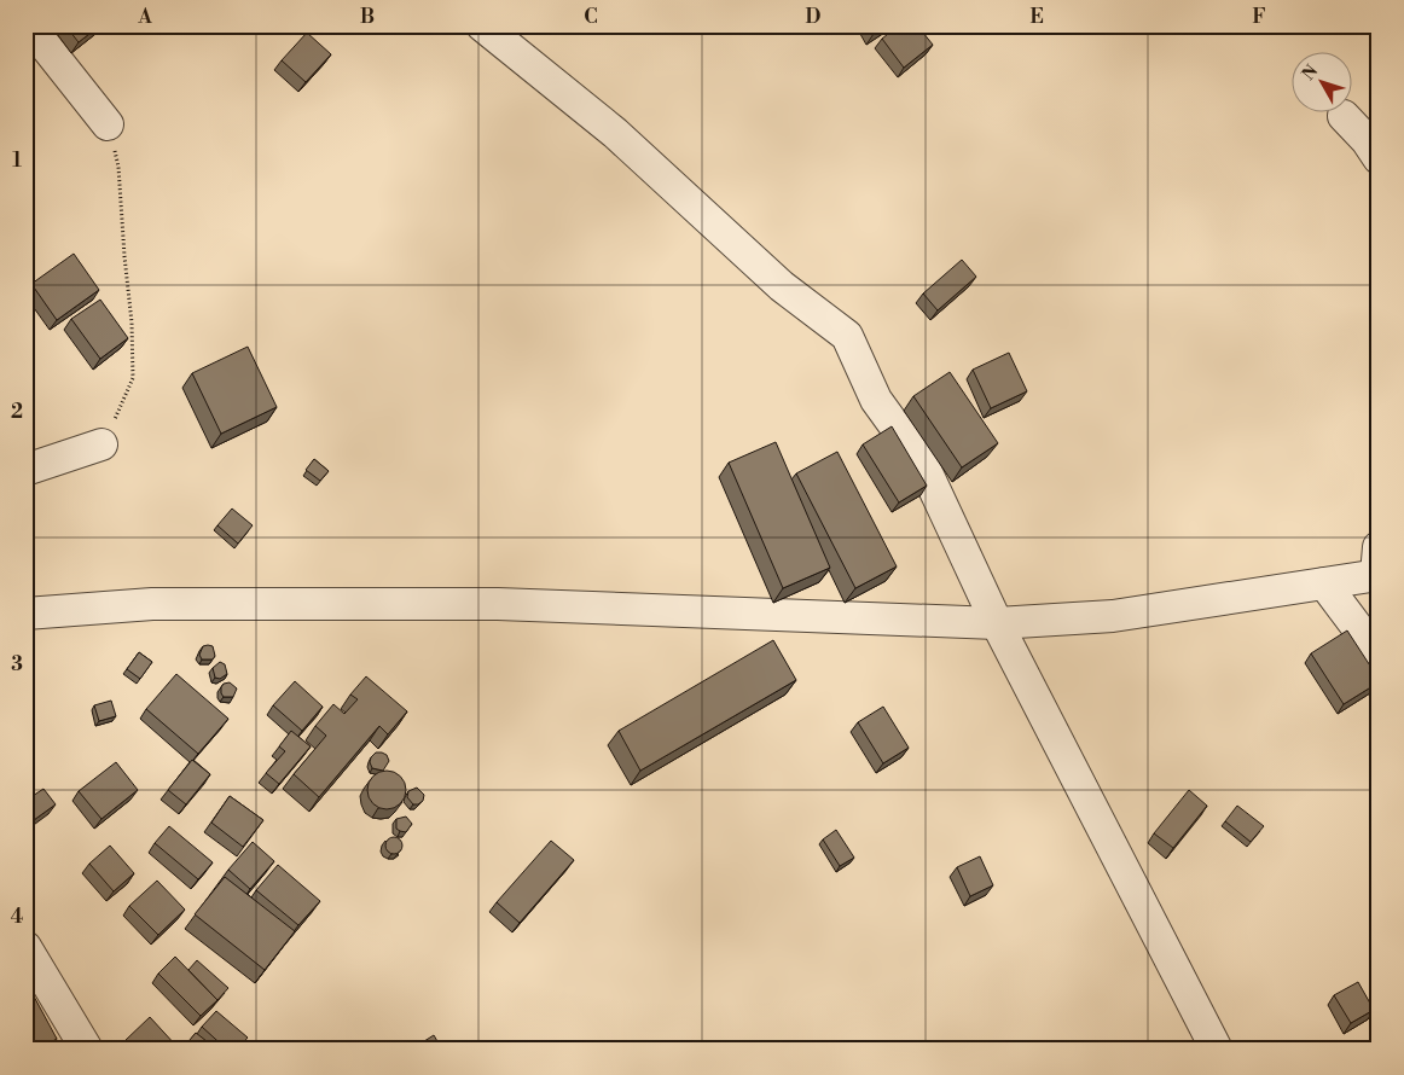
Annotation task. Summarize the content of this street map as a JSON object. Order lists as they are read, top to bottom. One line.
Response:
{"north":"top left","grid":{"columns":["A","B","C","D","E","F"],"rows":["1","2","3","4"]}}
